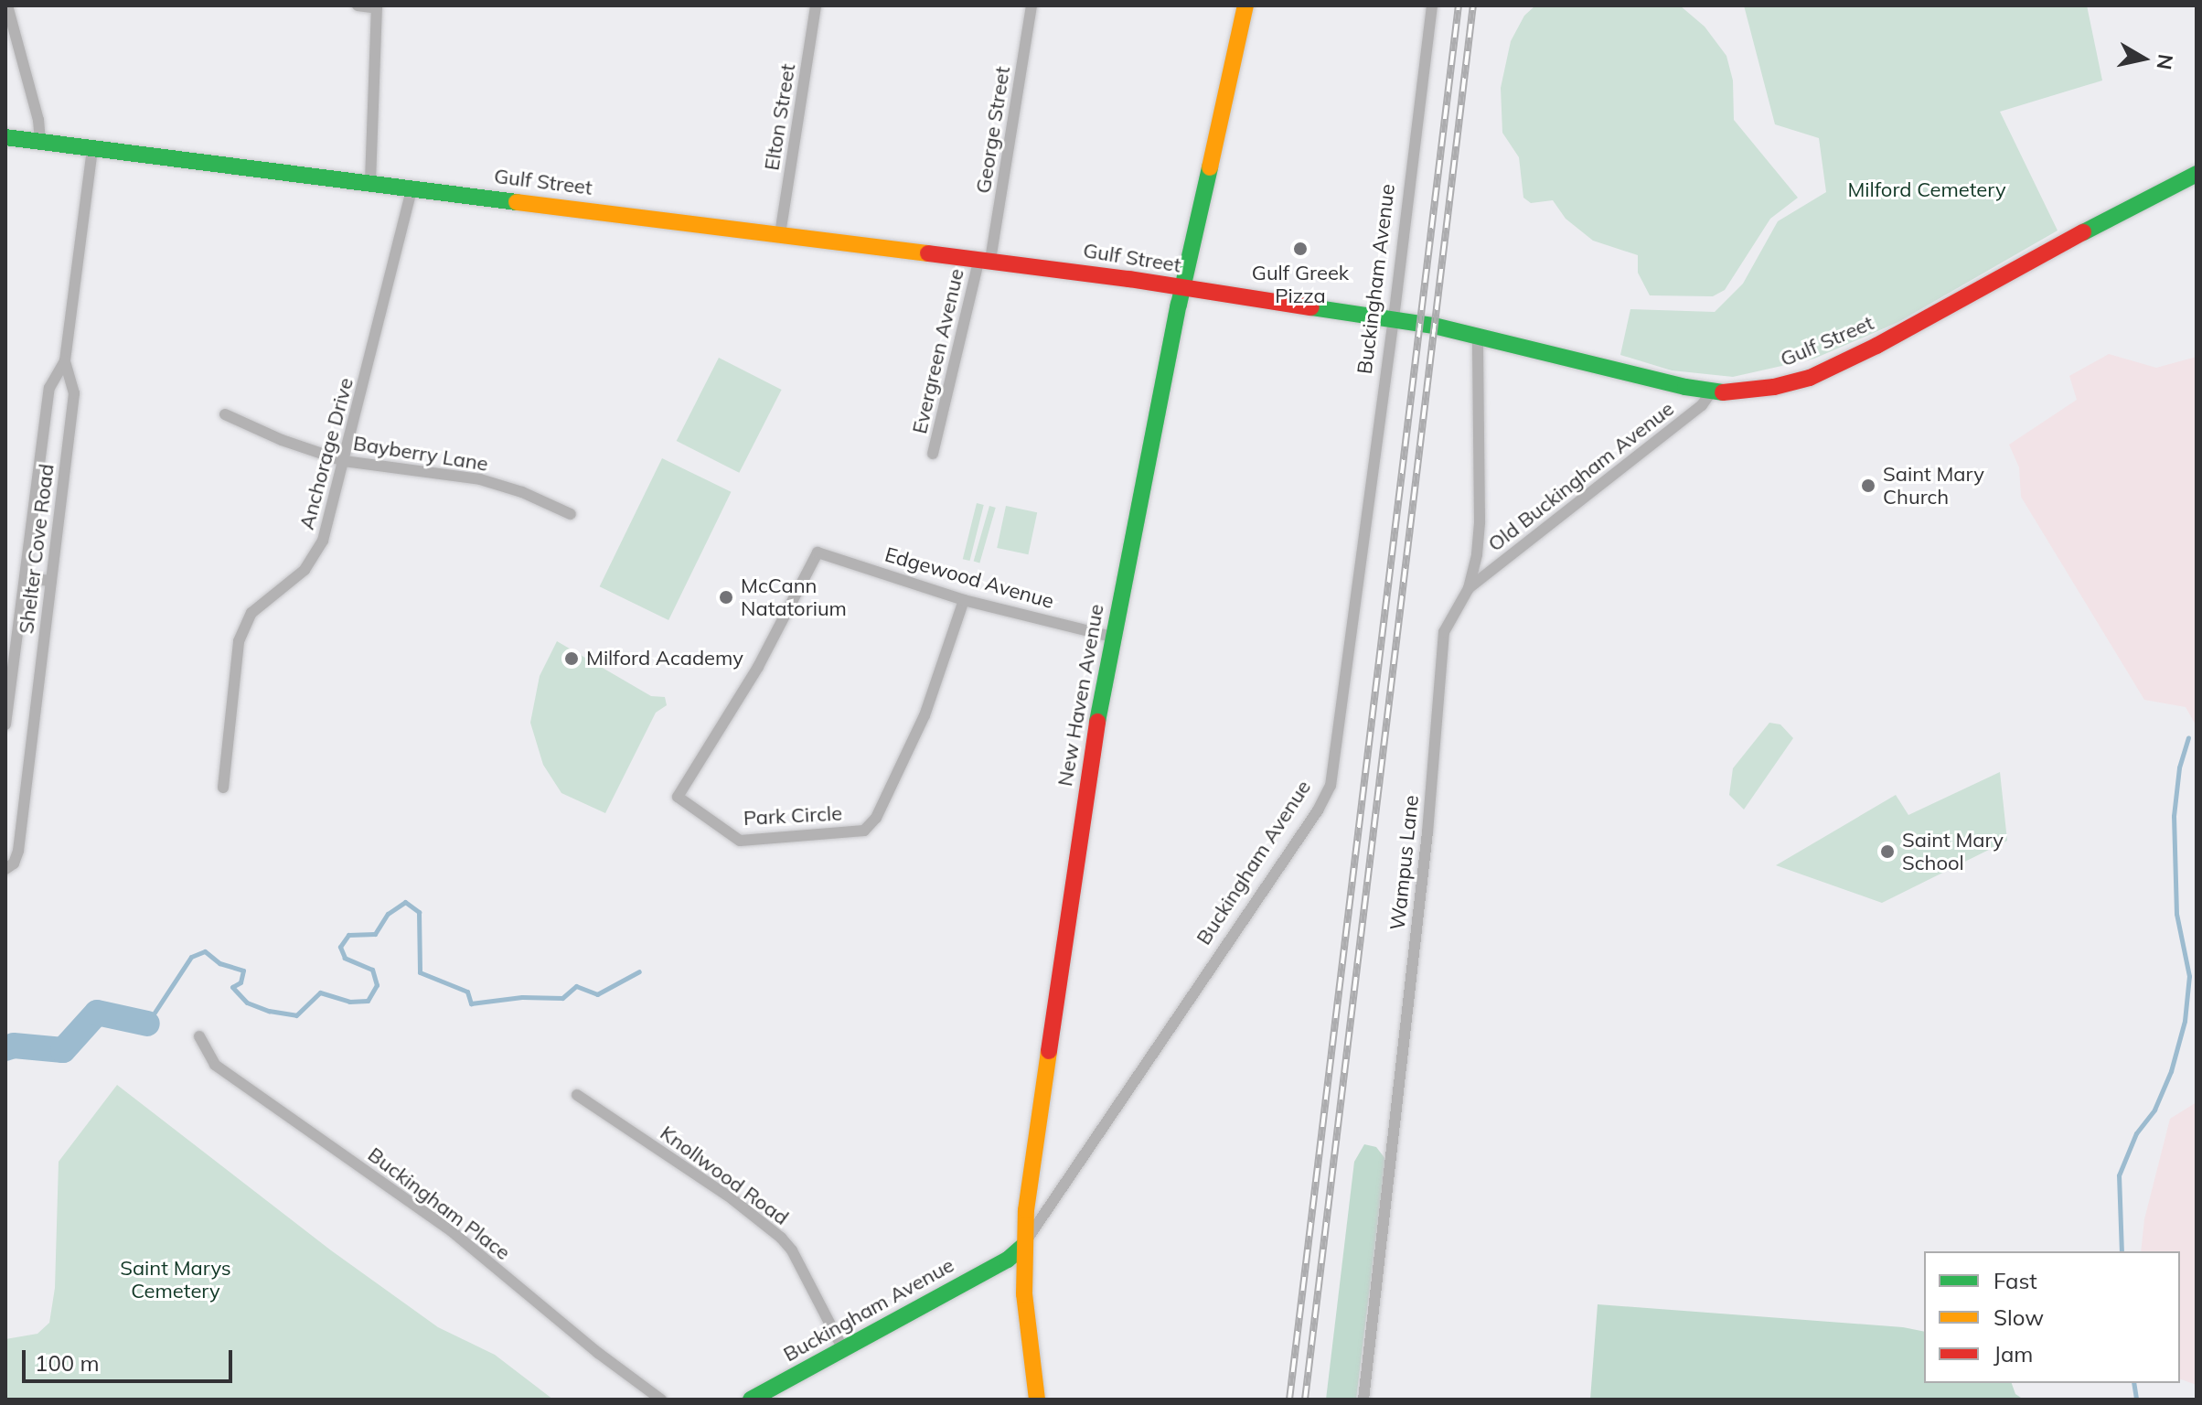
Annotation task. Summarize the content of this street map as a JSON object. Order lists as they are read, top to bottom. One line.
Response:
{"streets":{"main road":["Gulf Street","Buckingham Avenue","New Haven Avenue"],"street":["Elton Street","George Street","Evergreen Avenue","Anchorage Drive","Bayberry Lane","Old Buckingham Avenue","Shelter Cove Road","Edgewood Avenue","Park Circle","Wampus Lane","Knollwood Road","Buckingham Place"]},"crossings":[["Elton Street","Gulf Street"],["George Street","Gulf Street"],["George Street","Evergreen Avenue"],["Gulf Street","Buckingham Avenue"],["Gulf Street","Evergreen Avenue"],["Gulf Street","Anchorage Drive"],["Gulf Street","Old Buckingham Avenue"],["Gulf Street","Shelter Cove Road"],["Gulf Street","New Haven Avenue"],["Gulf Street","Wampus Lane"],["Buckingham Avenue","New Haven Avenue"],["Buckingham Avenue","Knollwood Road"],["Anchorage Drive","Bayberry Lane"],["Old Buckingham Avenue","Wampus Lane"],["Edgewood Avenue","New Haven Avenue"],["Edgewood Avenue","Park Circle"]],"parks":["Milford Cemetery","Saint Marys Cemetery"],"places":["Gulf Greek Pizza","Saint Mary Church","McCann Natatorium","Milford Academy","Saint Mary School"],"legend":["Fast","Slow","Jam"],"scale_bar":"100 m","north":"right"}
